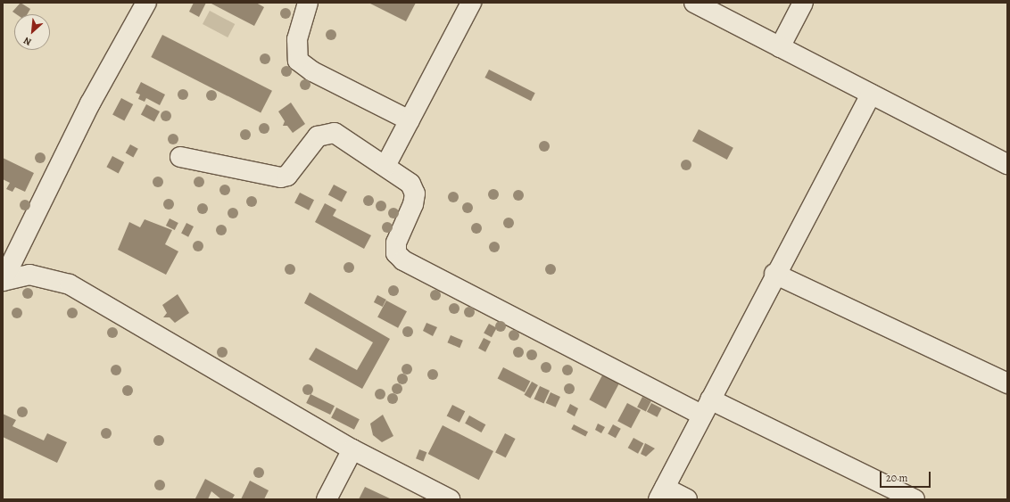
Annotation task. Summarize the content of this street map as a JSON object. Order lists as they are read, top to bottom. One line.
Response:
{"scale_bar":"20 m","north":"bottom left"}
